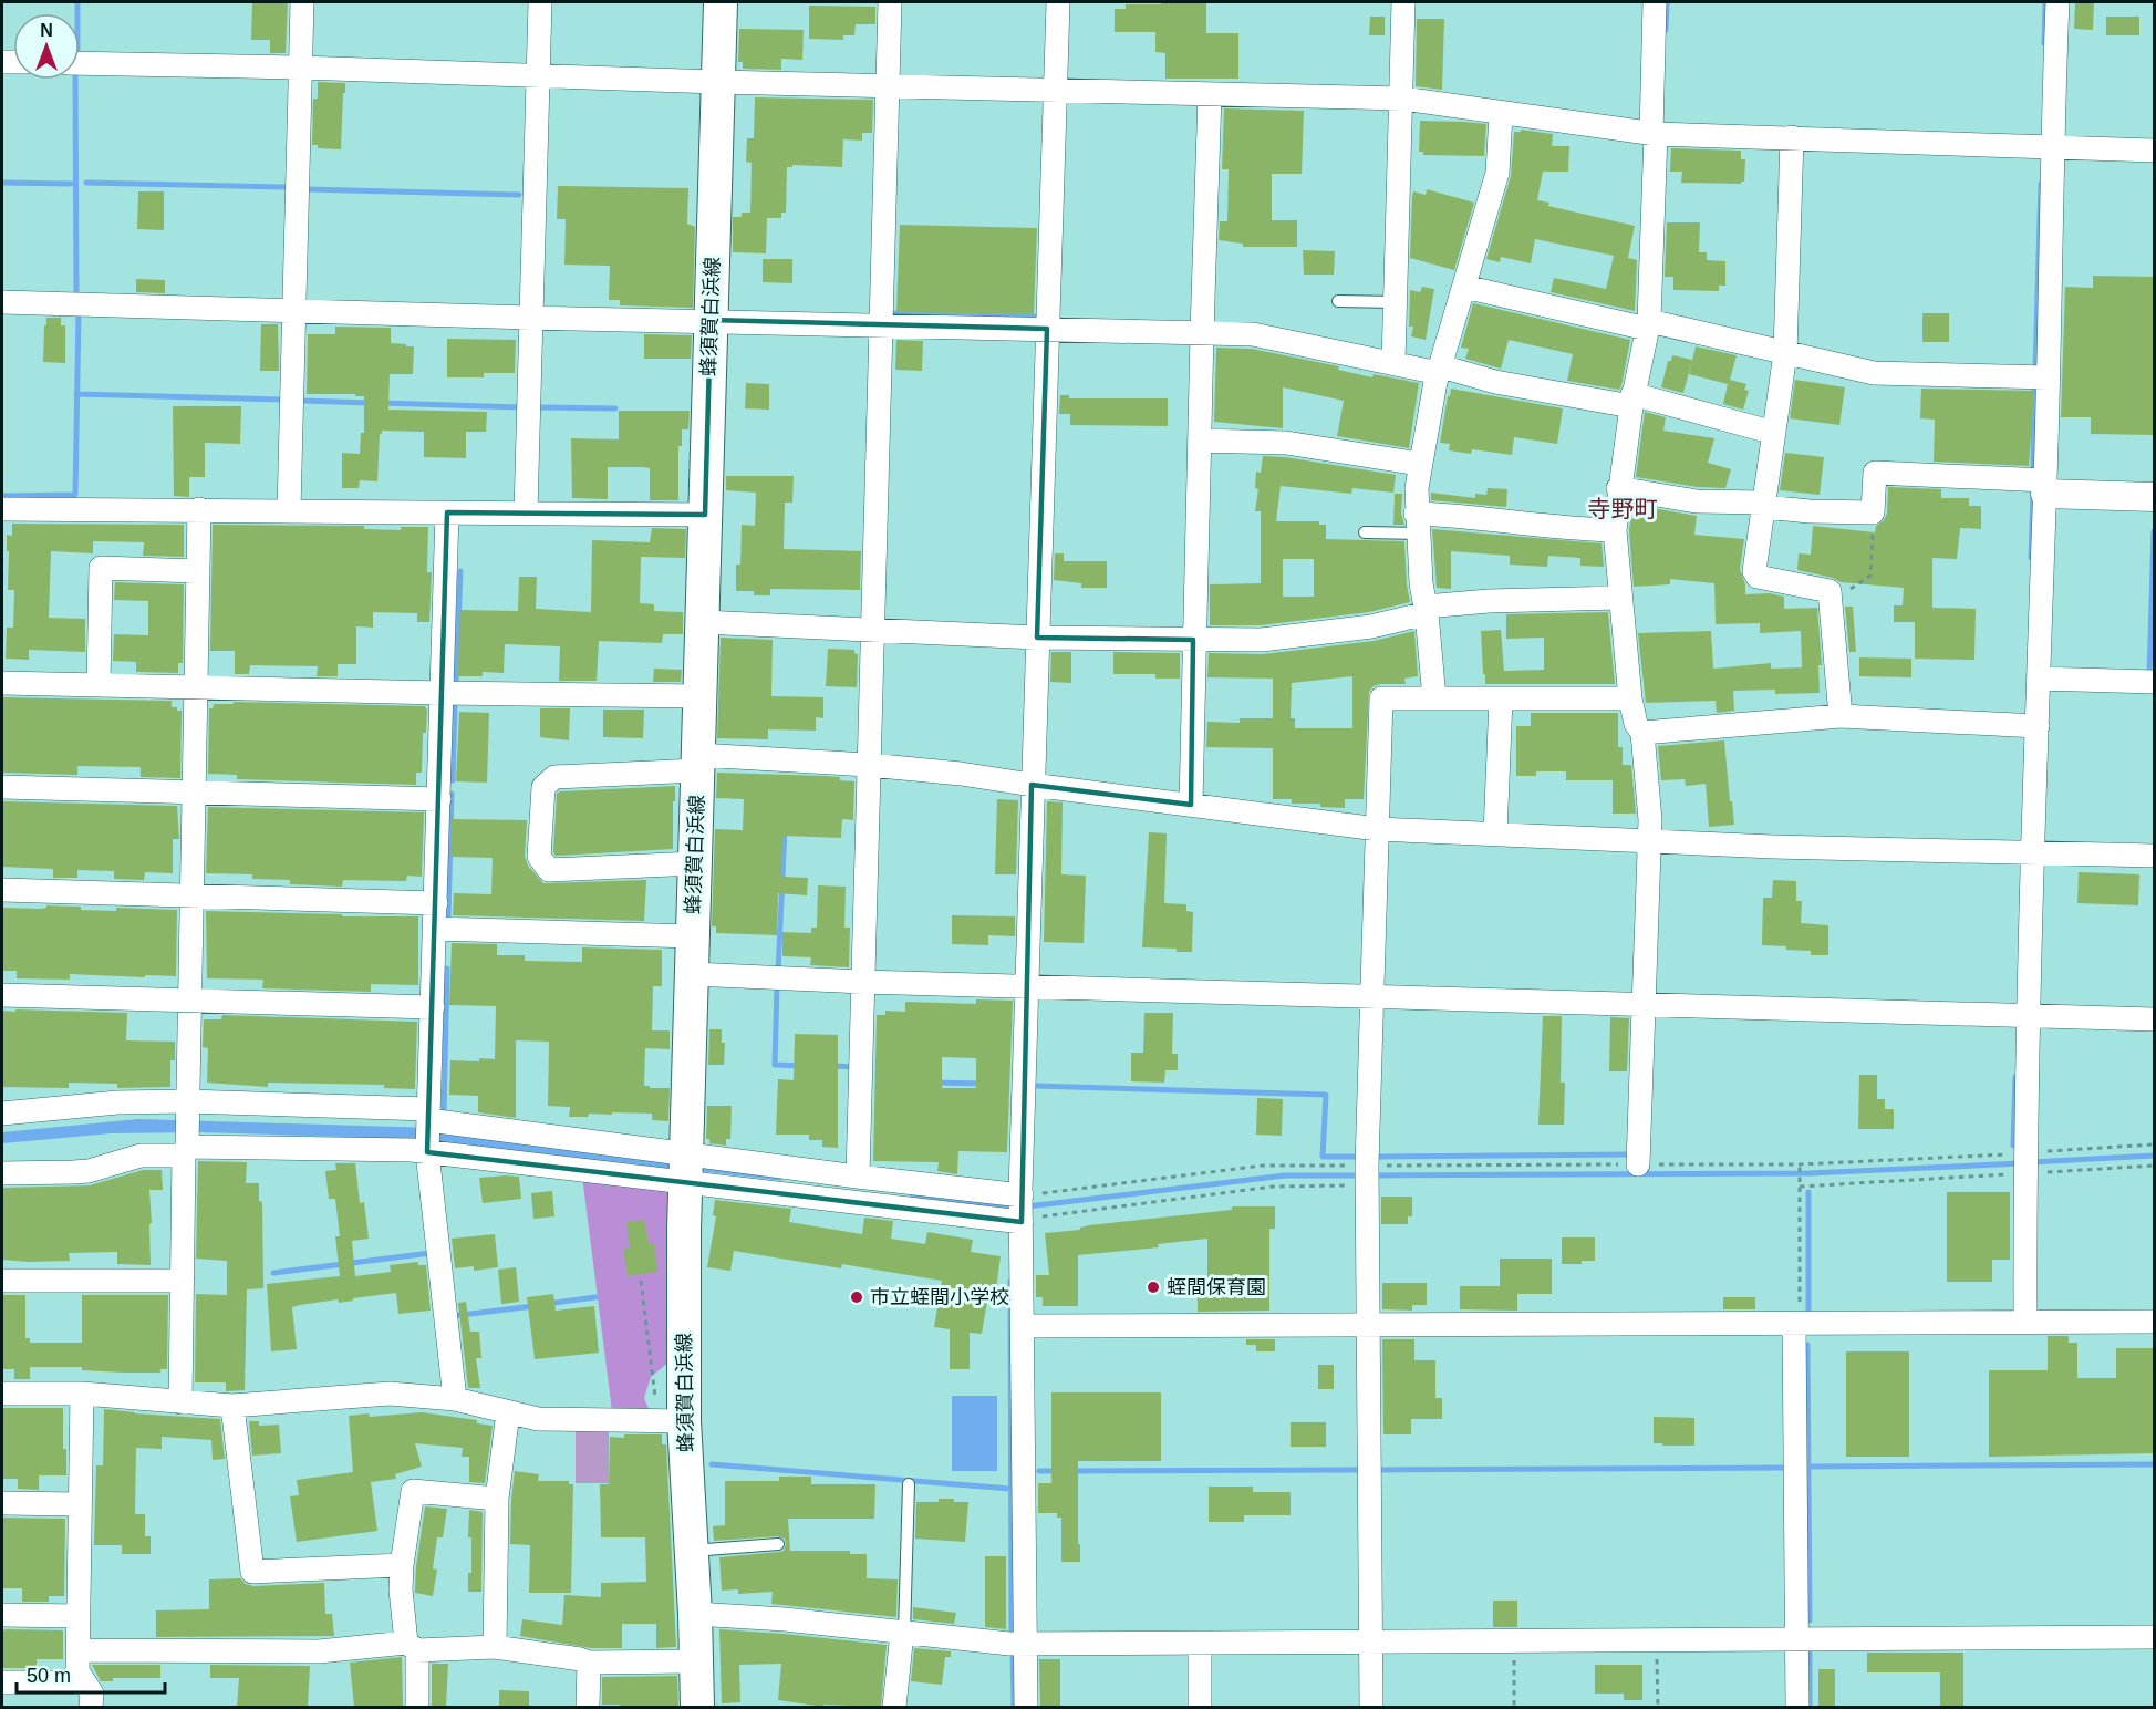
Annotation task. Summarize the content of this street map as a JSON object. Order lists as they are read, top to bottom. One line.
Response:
{"streets":{"main road":["蜂須賀白浜線"]},"districts":["寺野町"],"places":["蛭間保育園","市立蛭間小学校"],"scale_bar":"50 m","north":"top"}
